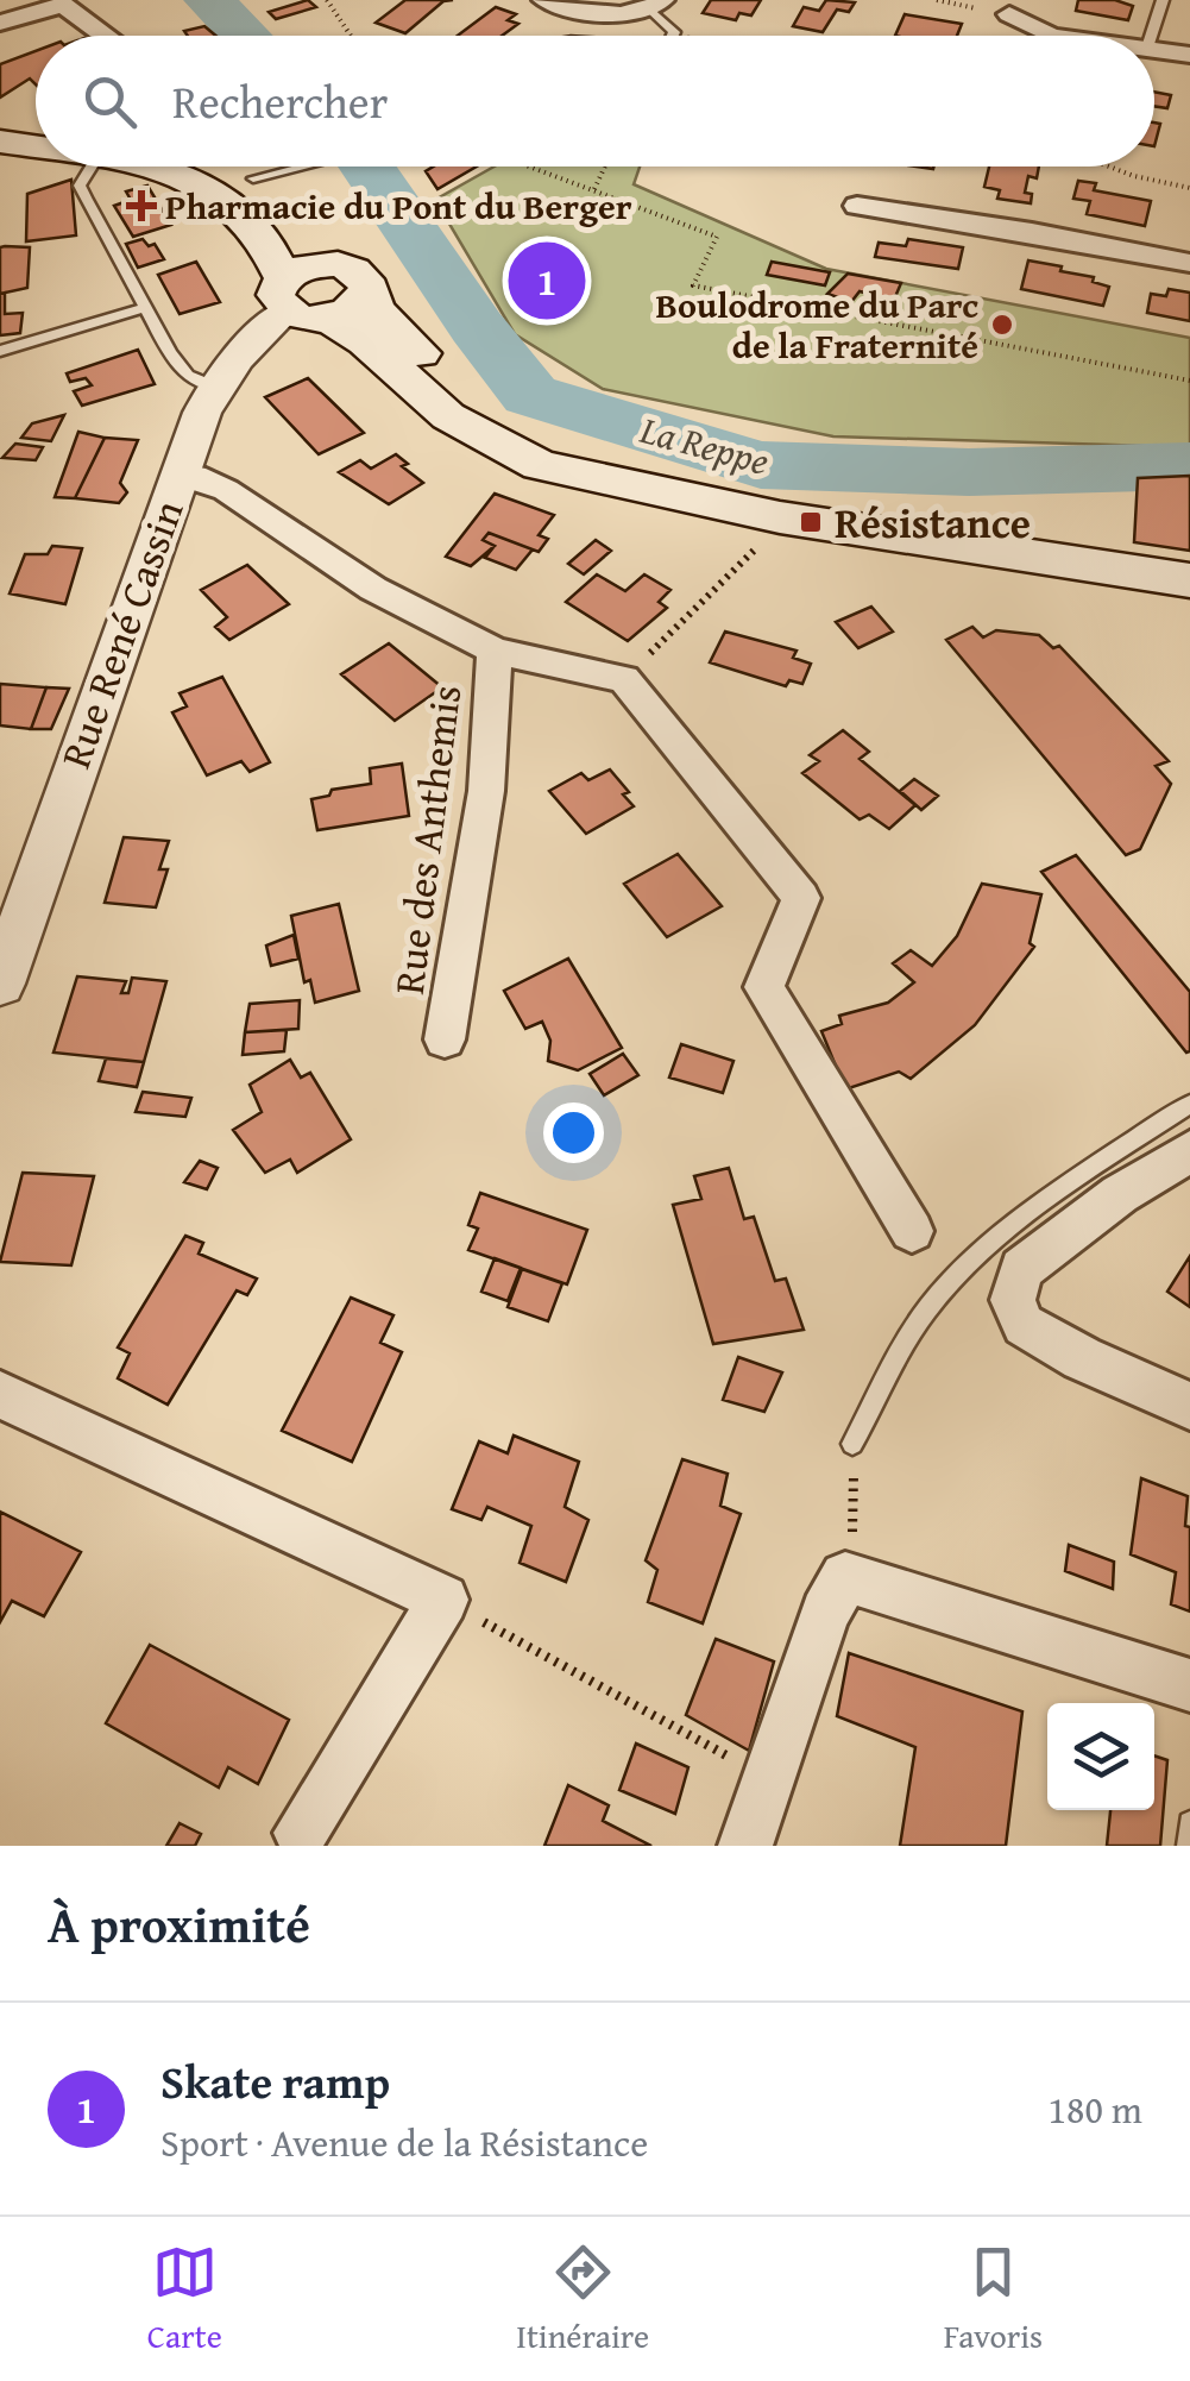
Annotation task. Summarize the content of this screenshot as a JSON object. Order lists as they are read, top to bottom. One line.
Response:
{"streets":{"street":["Rue René Cassin","Rue des Anthemis"]},"crossings":[["Rue René Cassin","Rue des Anthemis"]],"water":["La Reppe"],"places":{"health":["Pharmacie du Pont du Berger"],"other":["Boulodrome du Parc de la Fraternité"],"transit":["Résistance"]},"page":{"search":"Rechercher","pins":"1","heading":"À proximité","list":[{"mark":"1","name":"Skate ramp","note":"Sport · Avenue de la Résistance","value":"180 m"}],"nav":["Carte","Itinéraire","Favoris"]}}
